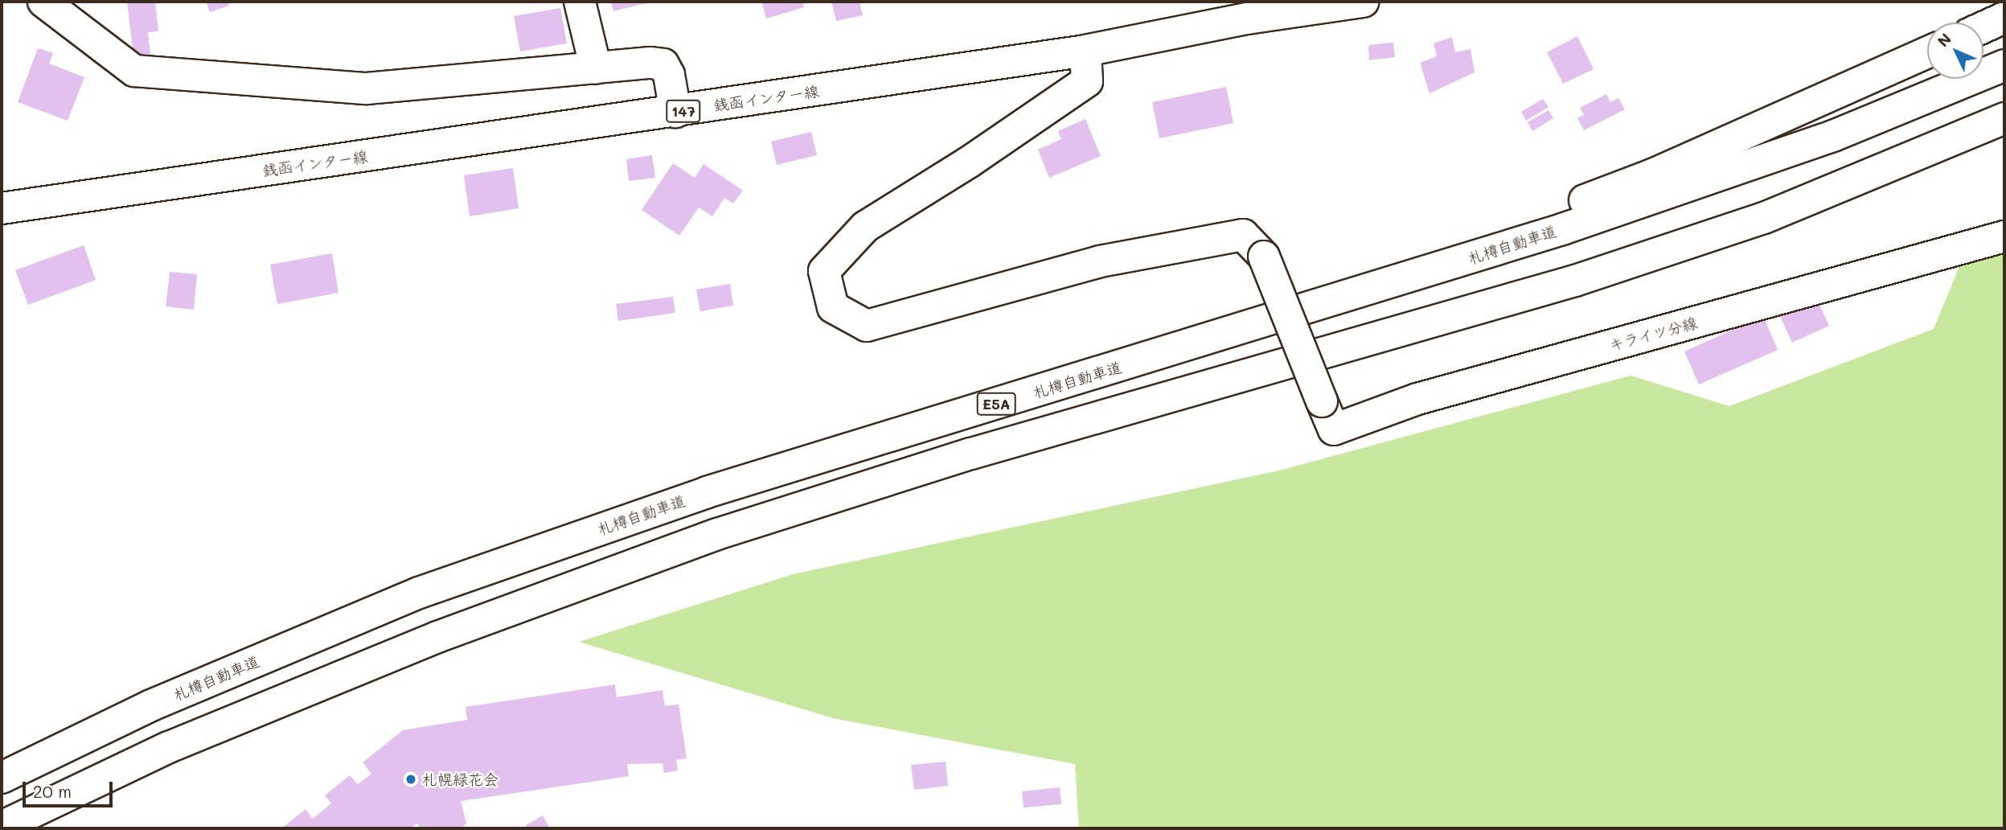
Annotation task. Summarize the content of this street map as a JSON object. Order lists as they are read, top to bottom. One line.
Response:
{"streets":{"main road":["銭函インター線","147","札樽自動車道","キライツ分線","E5A"]},"crossings":[["銭函インター線","キライツ分線"]],"places":["札幌緑花会"],"scale_bar":"20 m","north":"top left"}
